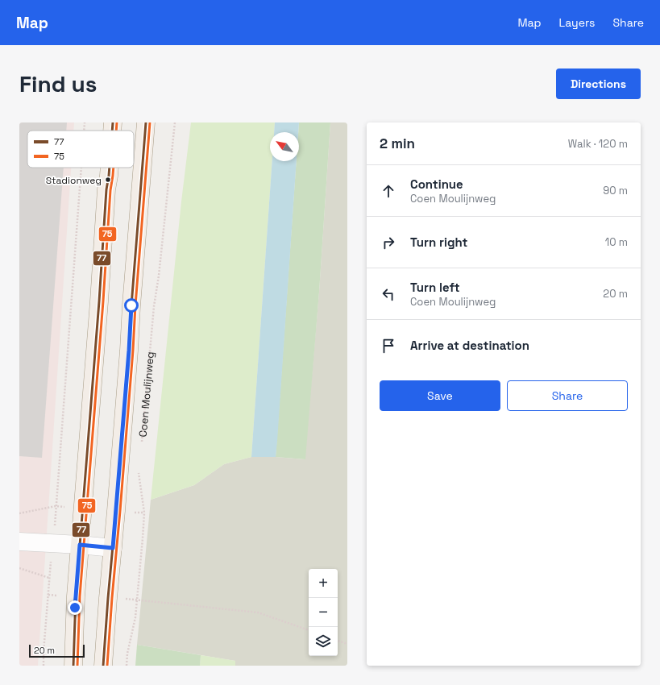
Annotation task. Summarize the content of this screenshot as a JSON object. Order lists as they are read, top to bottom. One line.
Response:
{"streets":{"main road":["Coen Moulijnweg"]},"places":["Stadionweg"],"lines":["transit line 77","transit line 75"],"legend":["77","75"],"scale_bar":"20 m","north":"top left","page":{"header":"Map","nav":["Map","Layers","Share"],"buttons":["Directions",["Save","Share"]],"title":"Find us","heading":["2 min","Walk · 120 m"],"list":[["Continue","Coen Moulijnweg","90 m"],["Turn right","10 m"],["Turn left","Coen Moulijnweg","20 m"],"Arrive at destination"],"map_buttons":["+","−"],"scale":"20 m"}}
